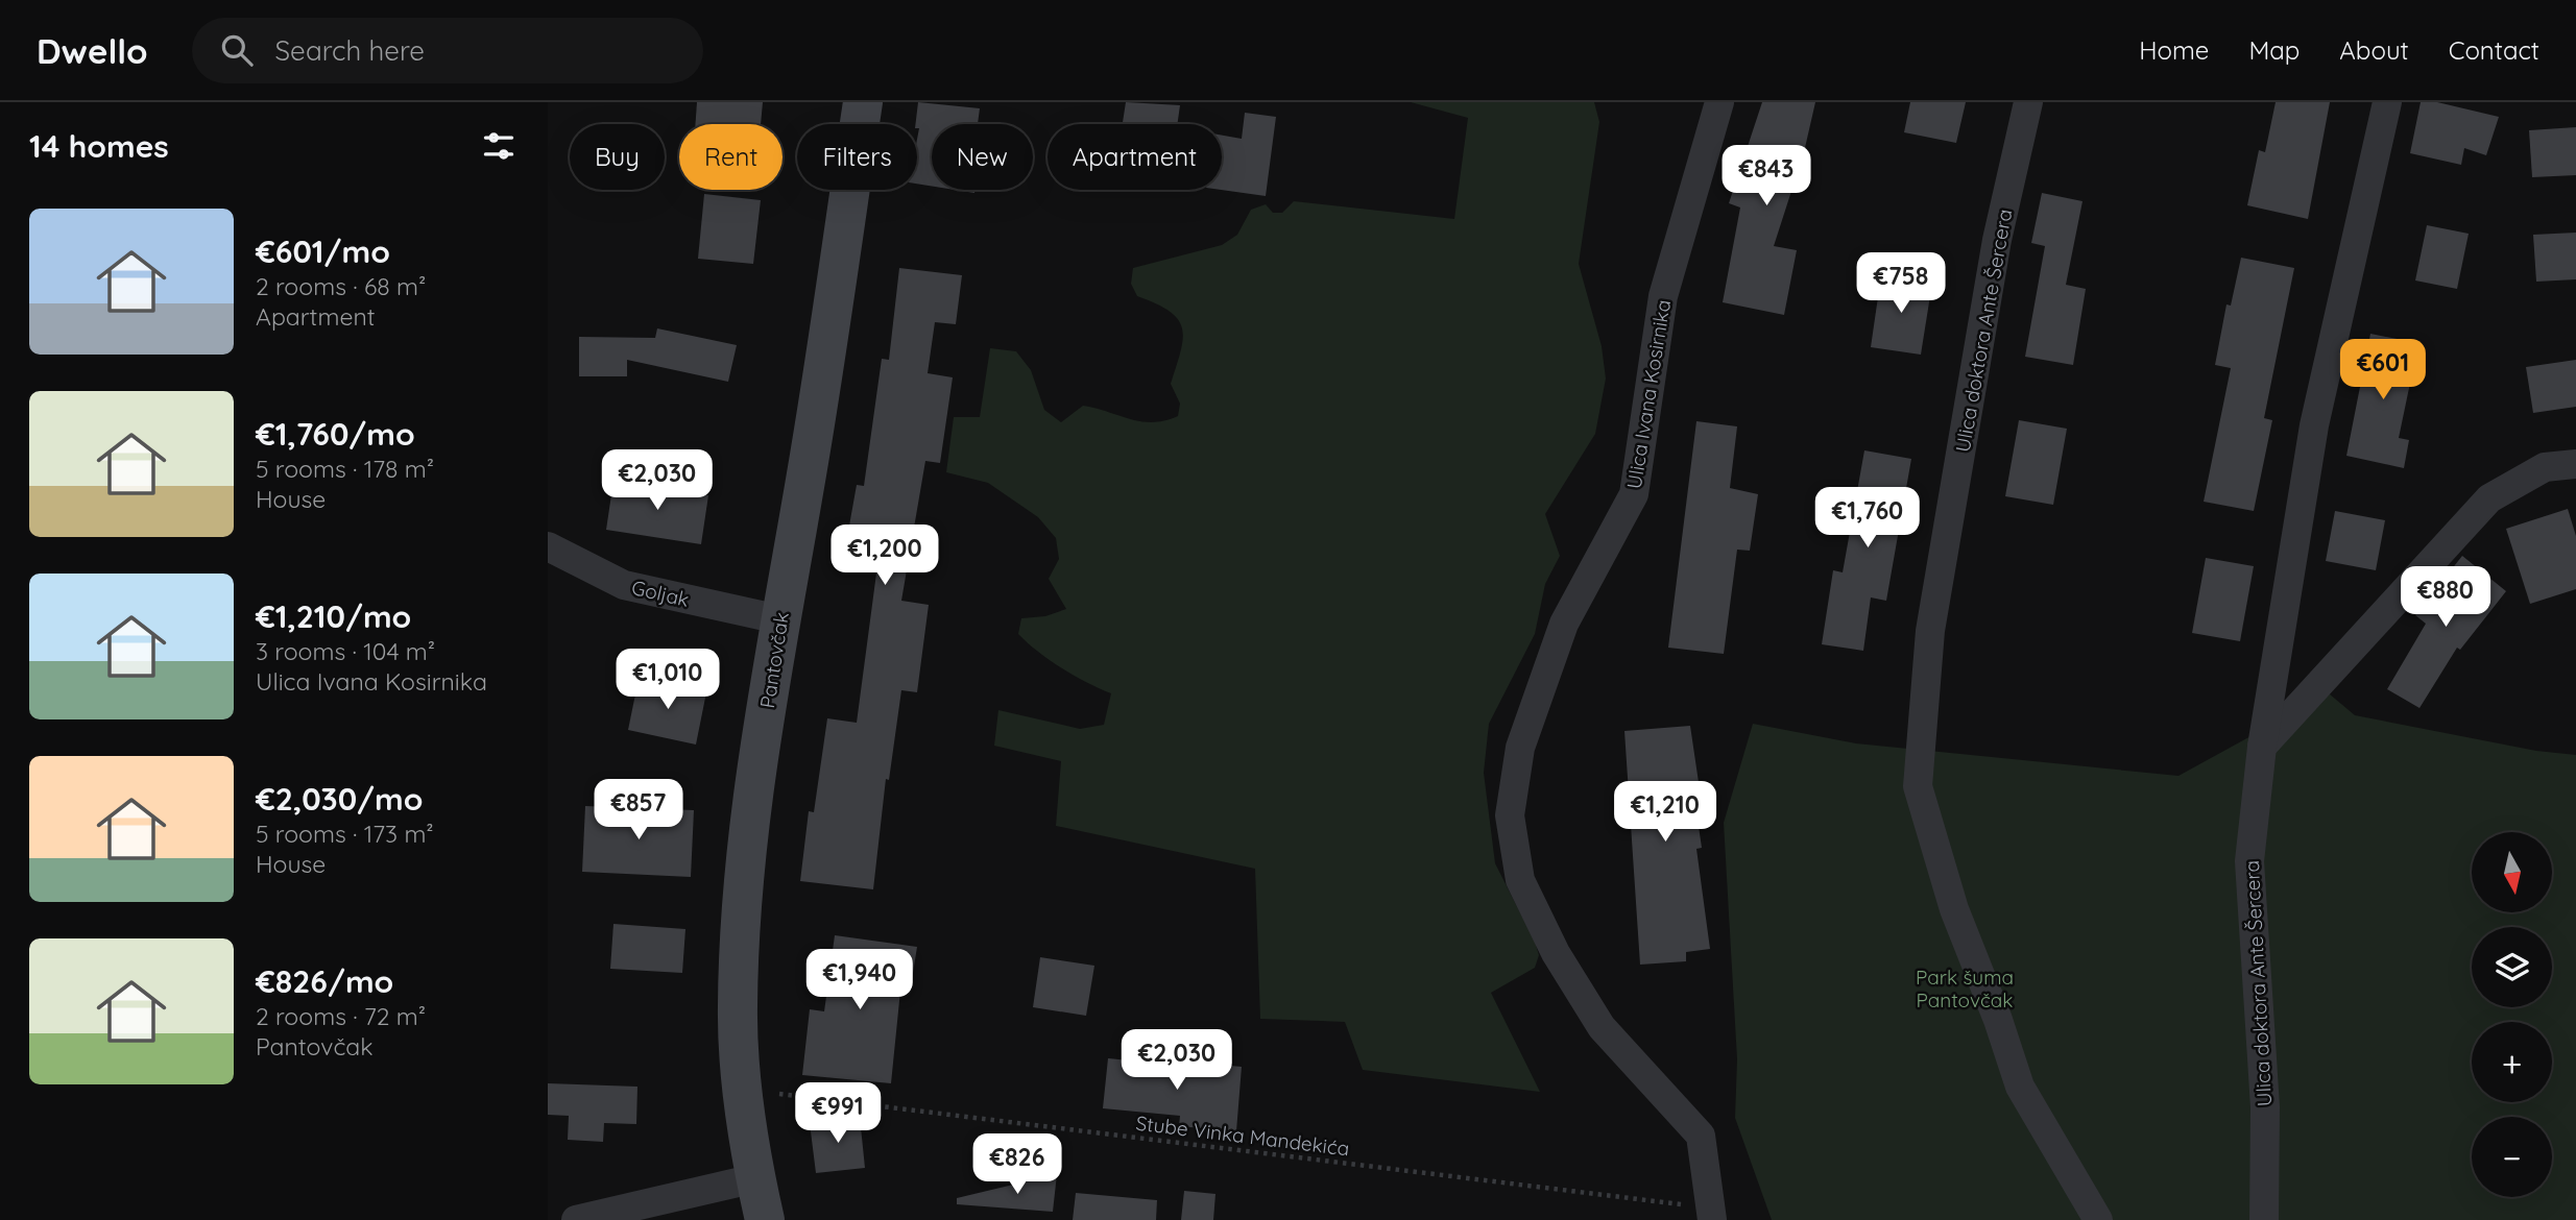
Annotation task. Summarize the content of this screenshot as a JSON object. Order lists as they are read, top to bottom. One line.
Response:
{"streets":{"main road":["Pantovčak"],"street":["Ulica doktora Ante Šercera","Ulica Ivana Kosirnika","Goljak"],"path":["Stube Vinka Mandekića"]},"crossings":[["Ulica Ivana Kosirnika","Stube Vinka Mandekića"],["Goljak","Pantovčak"]],"parks":["Park šuma Pantovčak"],"north":"bottom","page":{"header":"Dwello","search":"Search here","nav":["Home","Map","About","Contact"],"heading":"14 homes","chip":["Buy","Rent","Filters","New","Apartment"],"price":["€843","€758","€601","€2,030","€1,760","€1,200","€880","€1,010","€857","€1,210","€1,940","€2,030","€991","€826"],"list":[{"name":"€601/mo","note":"2 rooms · 68 m² · Apartment"},{"name":"€1,760/mo","note":"5 rooms · 178 m² · House"},{"name":"€1,210/mo","note":"3 rooms · 104 m² · Ulica Ivana Kosirnika"},{"name":"€2,030/mo","note":"5 rooms · 173 m² · House"},{"name":"€826/mo","note":"2 rooms · 72 m² · Pantovčak"}],"map_buttons":["+","−"]}}
